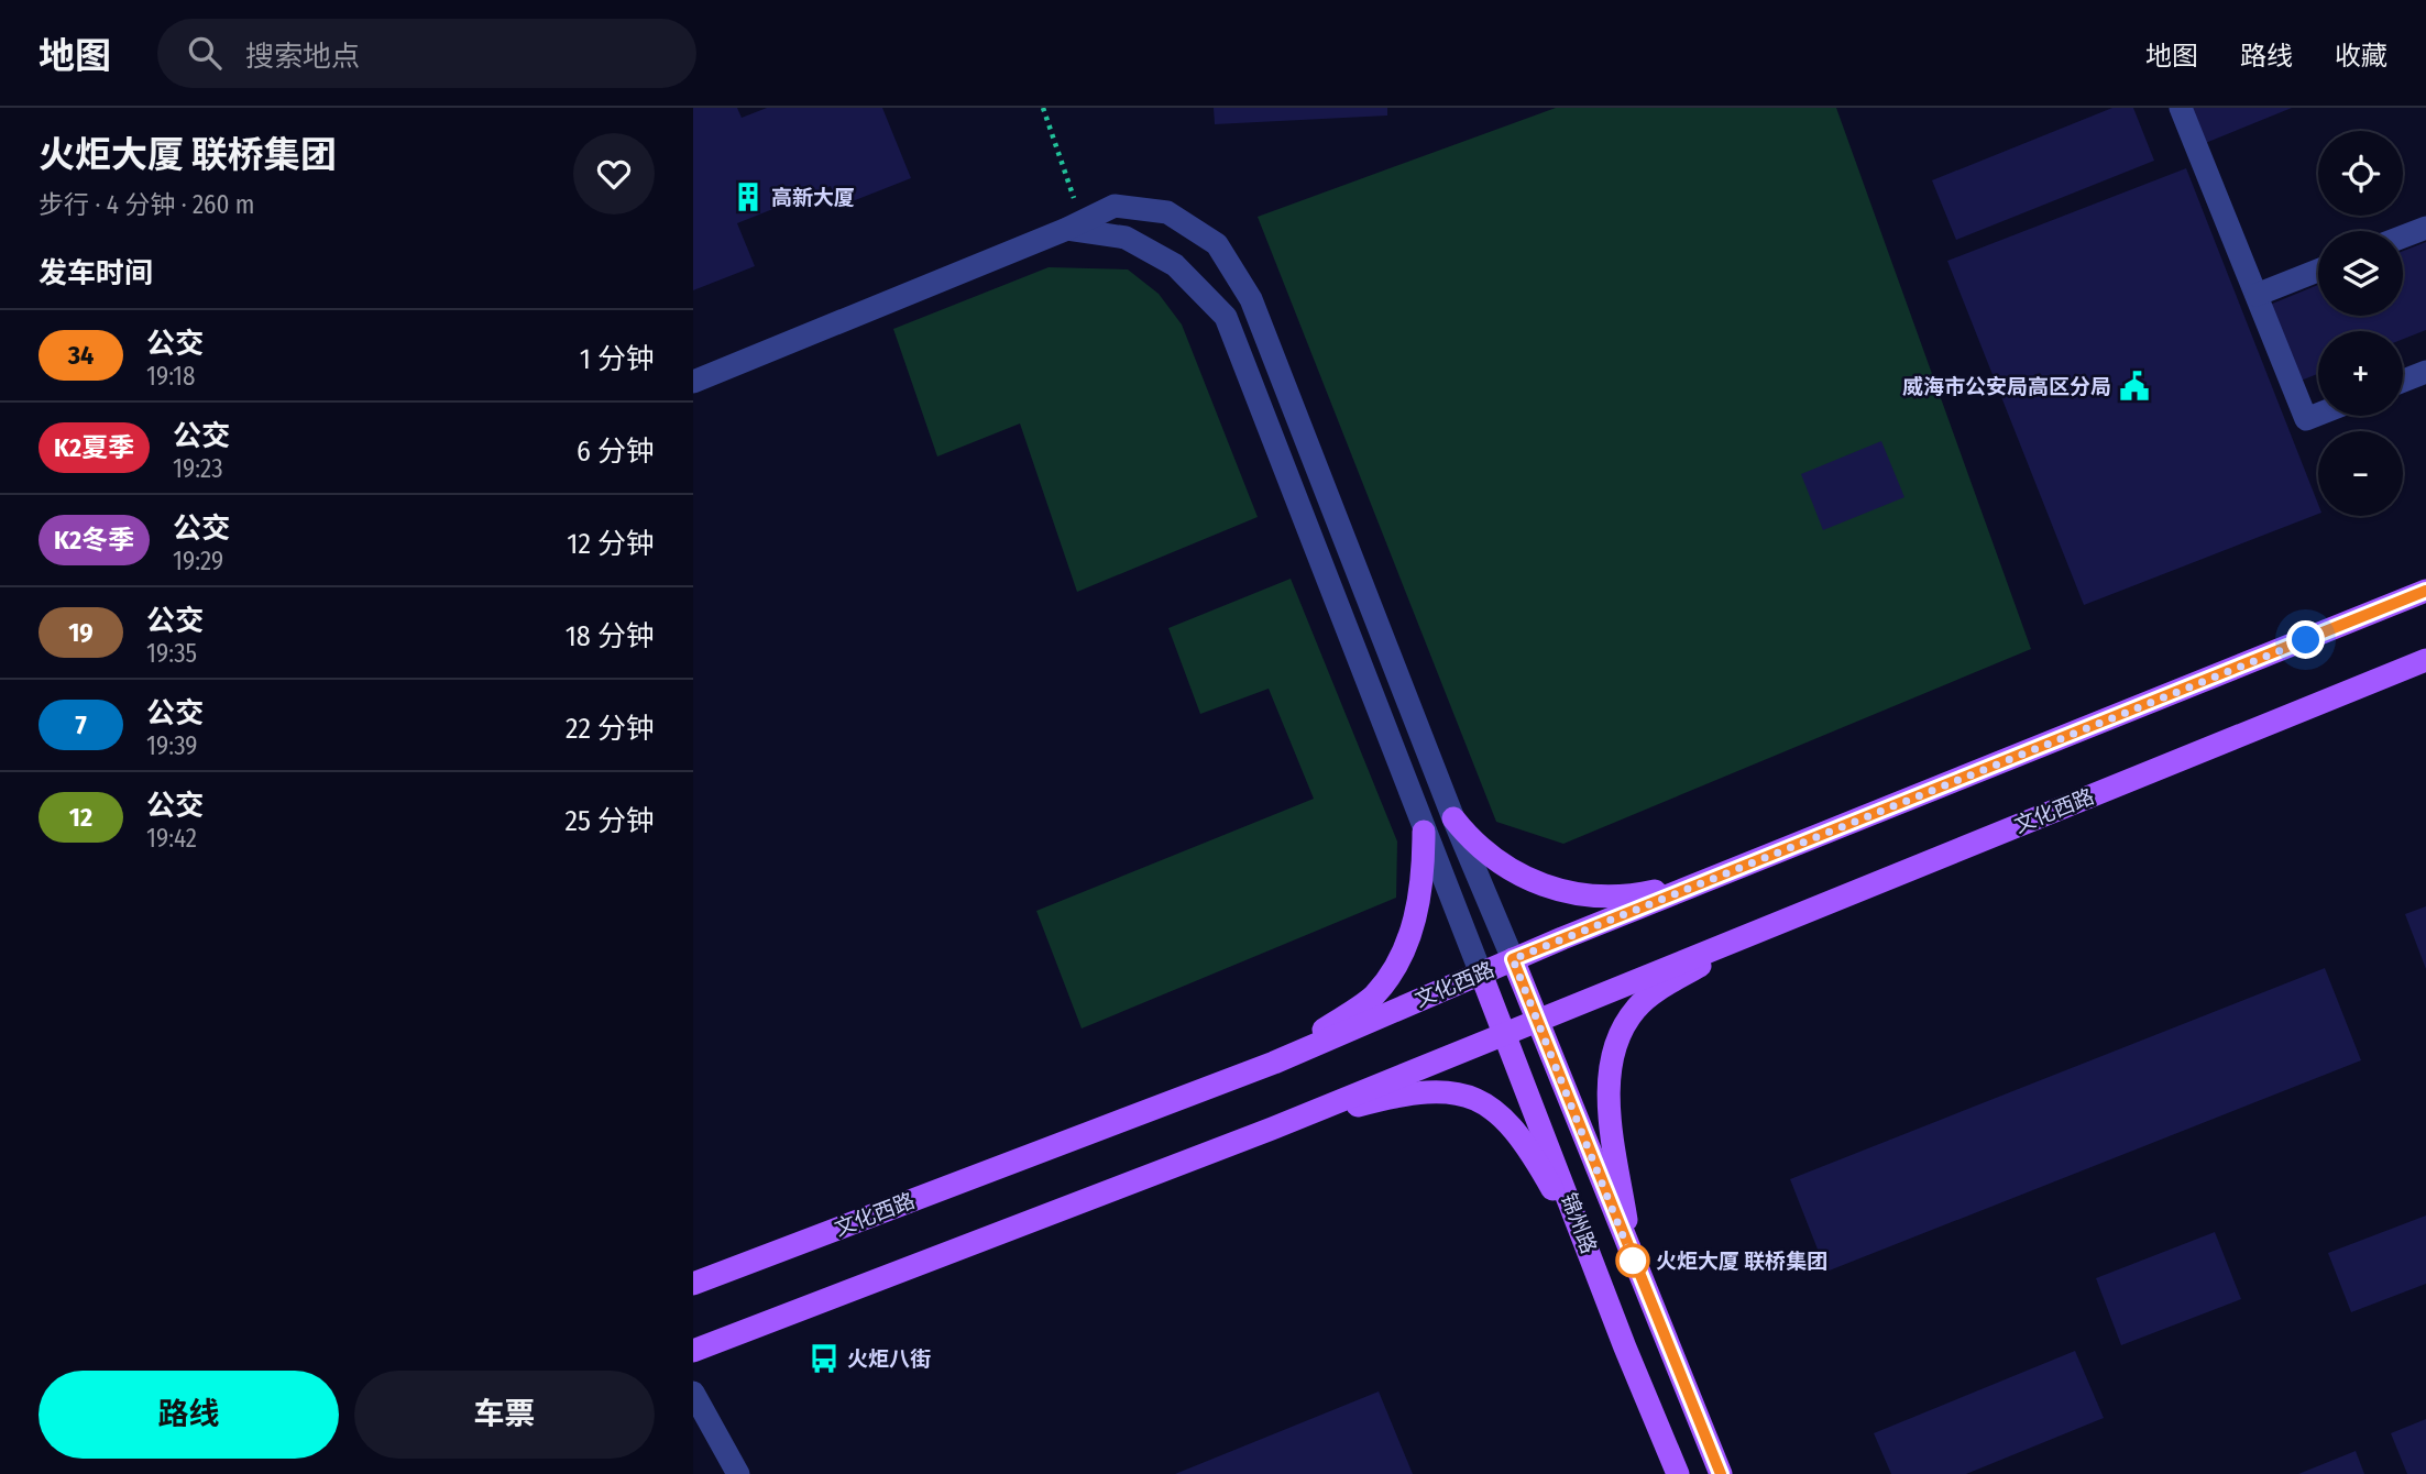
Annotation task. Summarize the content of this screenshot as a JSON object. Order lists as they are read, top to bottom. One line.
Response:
{"streets":{"main road":["文化西路","锦州路"]},"crossings":[["文化西路","锦州路"]],"places":{"building":["高新大厦"],"public building":["威海市公安局高区分局"],"other":["火炬大厦 联桥集团"],"bus stop":["火炬八街"]},"lines":["bus line 34"],"page":{"header":"地图","search":"搜索地点","nav":["地图","路线","收藏"],"heading":[["火炬大厦 联桥集团","步行 · 4 分钟 · 260 m"],"发车时间"],"map_buttons":["+","−"],"list":[{"mark":"34","name":"公交","note":"19:18","value":"1 分钟"},{"mark":"K2夏季","name":"公交","note":"19:23","value":"6 分钟"},{"mark":"K2冬季","name":"公交","note":"19:29","value":"12 分钟"},{"mark":"19","name":"公交","note":"19:35","value":"18 分钟"},{"mark":"7","name":"公交","note":"19:39","value":"22 分钟"},{"mark":"12","name":"公交","note":"19:42","value":"25 分钟"}],"buttons":["路线","车票"]}}
